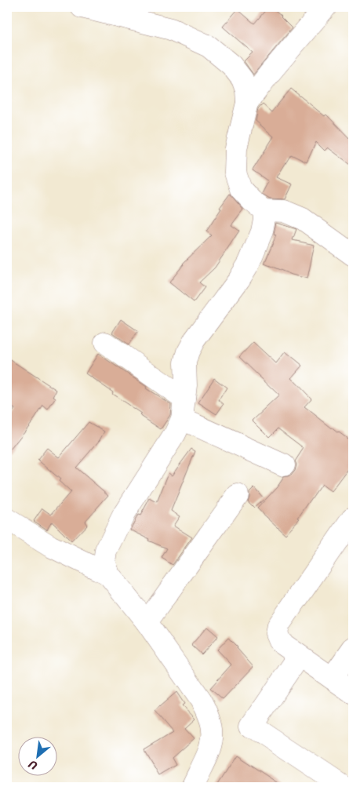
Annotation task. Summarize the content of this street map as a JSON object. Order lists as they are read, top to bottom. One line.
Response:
{"north":"bottom left"}
